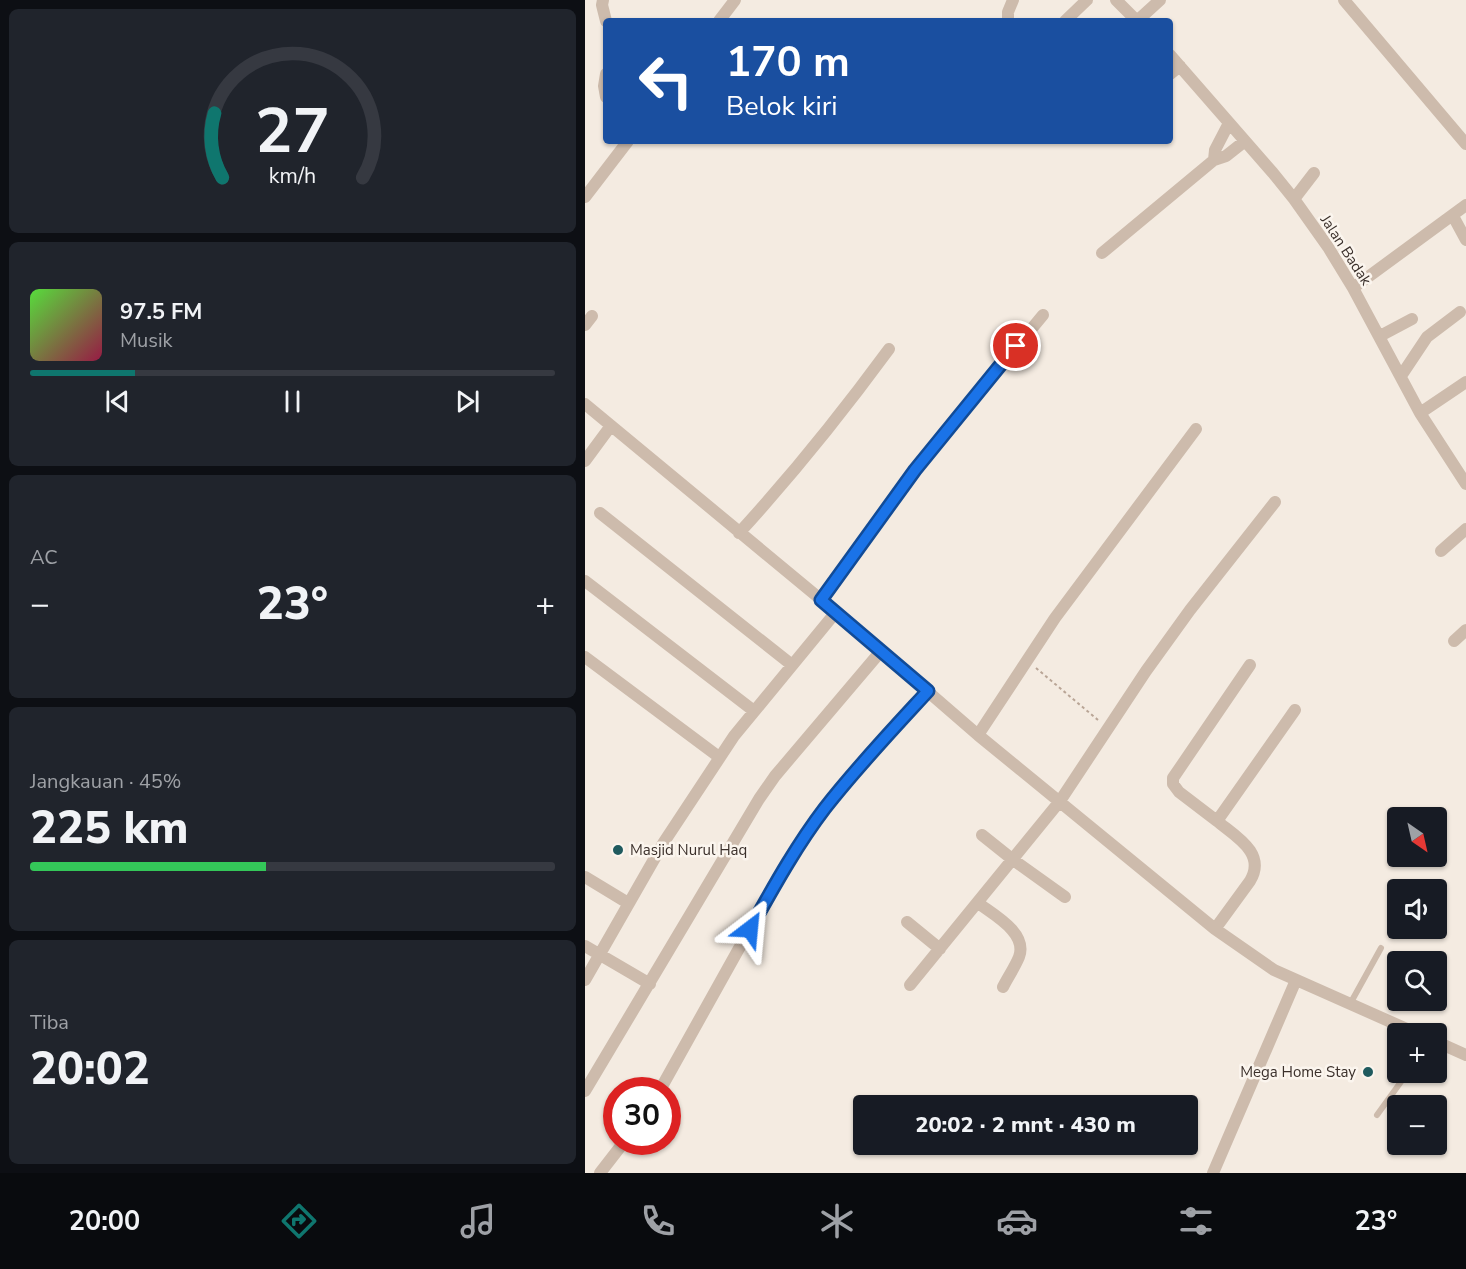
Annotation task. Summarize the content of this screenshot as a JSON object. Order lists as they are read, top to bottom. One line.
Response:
{"streets":{"street":["Jalan Badak"]},"places":["Masjid Nurul Haq","Mega Home Stay"],"north":"bottom right","page":{"turn":["170 m","Belok kiri"],"song":["97.5 FM","Musik"],"tile":["AC",["Jangkauan · 45%","225 km"],["Tiba","20:02"]],"heat":["−","23°","+"],"map_buttons":["+","−"],"limit":"30","trip":"20:02 · 2 mnt · 430 m","tabs":["20:00","23°"],"gauge":["27","km/h"]}}
